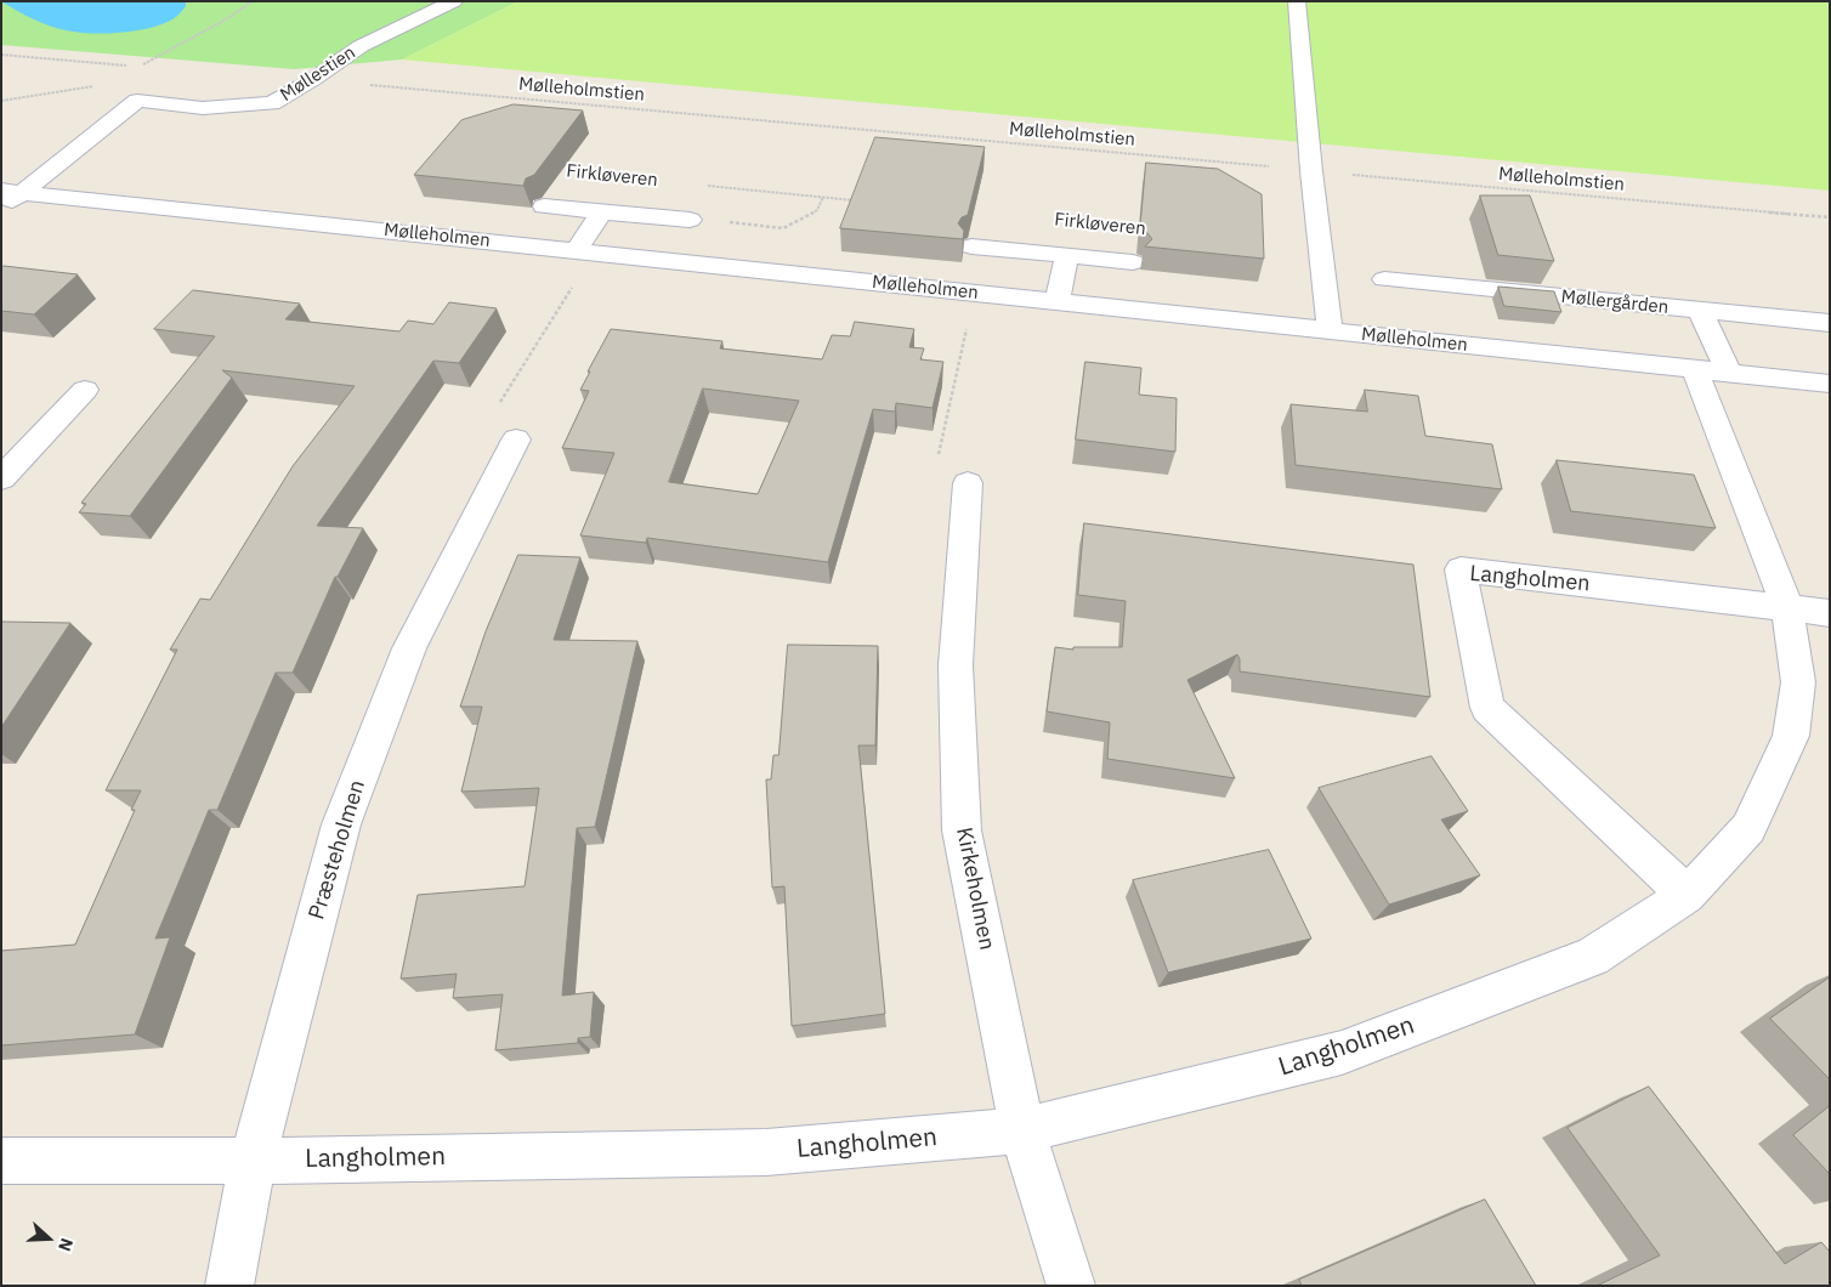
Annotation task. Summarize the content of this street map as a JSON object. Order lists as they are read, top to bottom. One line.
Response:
{"streets":{"street":["Møllestien","Firkløveren","Mølleholmen","Møllergården","Langholmen","Præsteholmen","Kirkeholmen"],"path":["Mølleholmstien"]},"crossings":[["Møllestien","Mølleholmstien"],["Møllestien","Mølleholmen"],["Mølleholmen","Langholmen"],["Langholmen","Præsteholmen"],["Langholmen","Kirkeholmen"]],"north":"right"}
